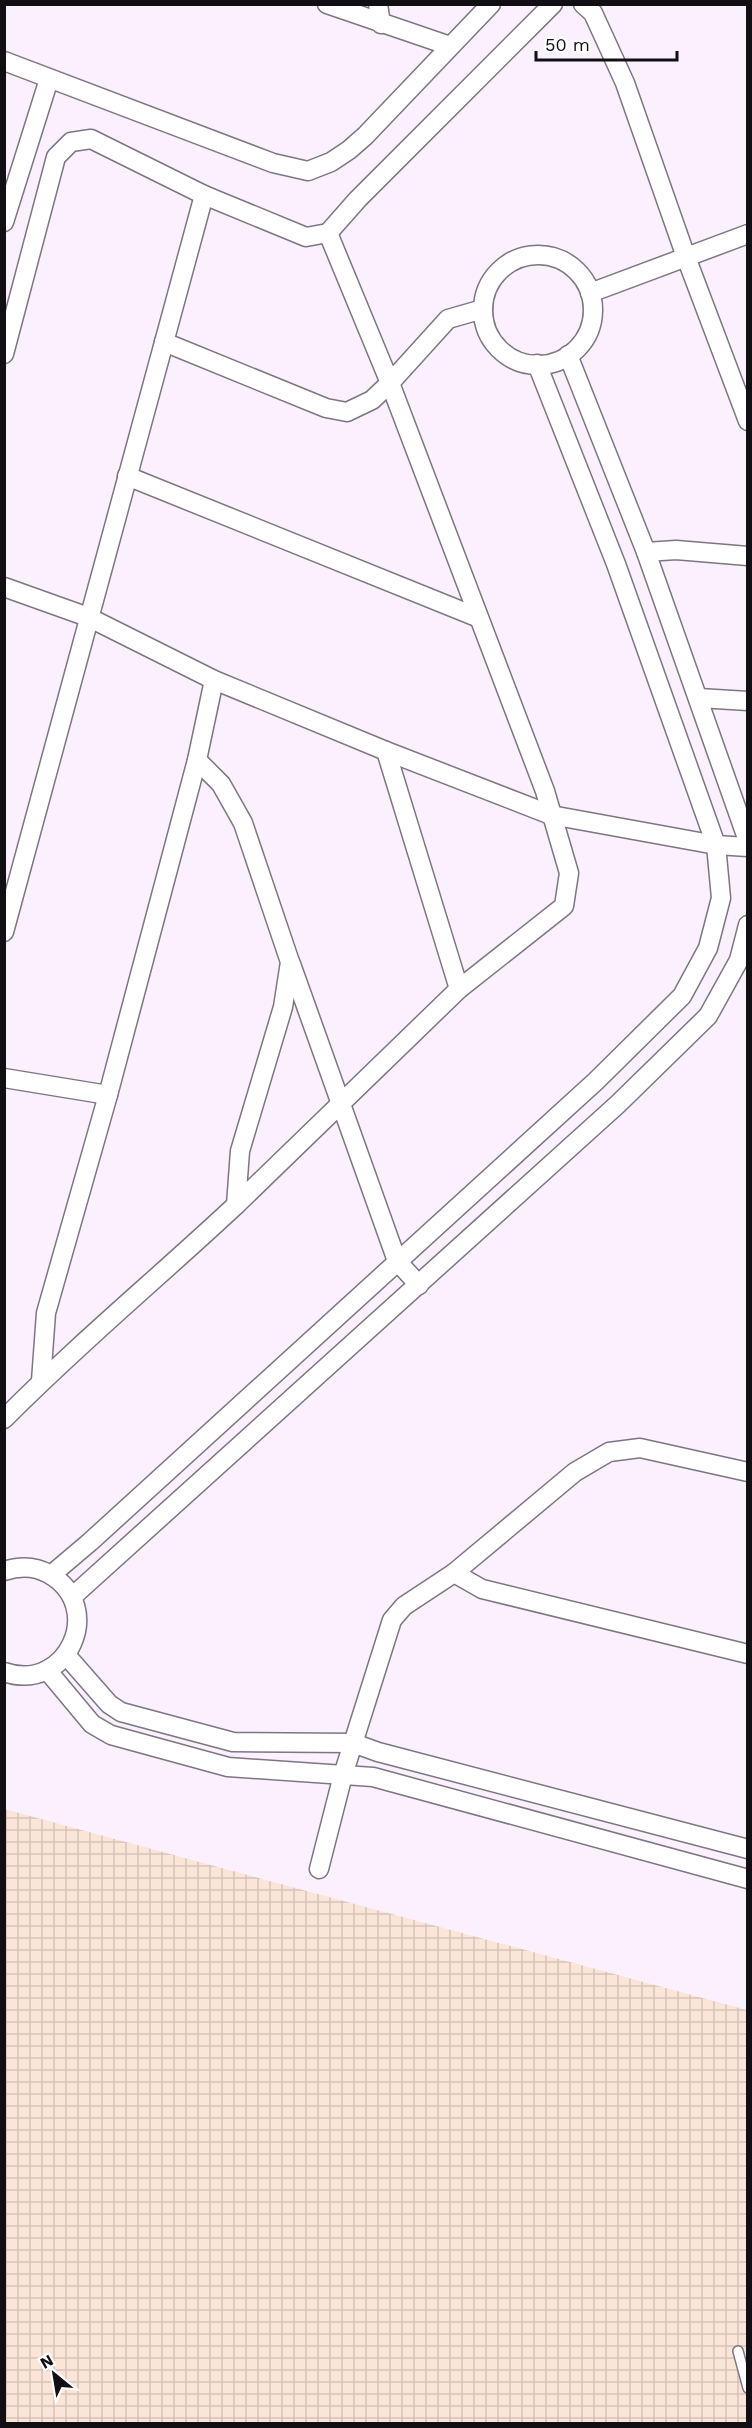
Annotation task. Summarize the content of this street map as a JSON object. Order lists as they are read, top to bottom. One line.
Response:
{"scale_bar":"50 m","north":"top left"}
